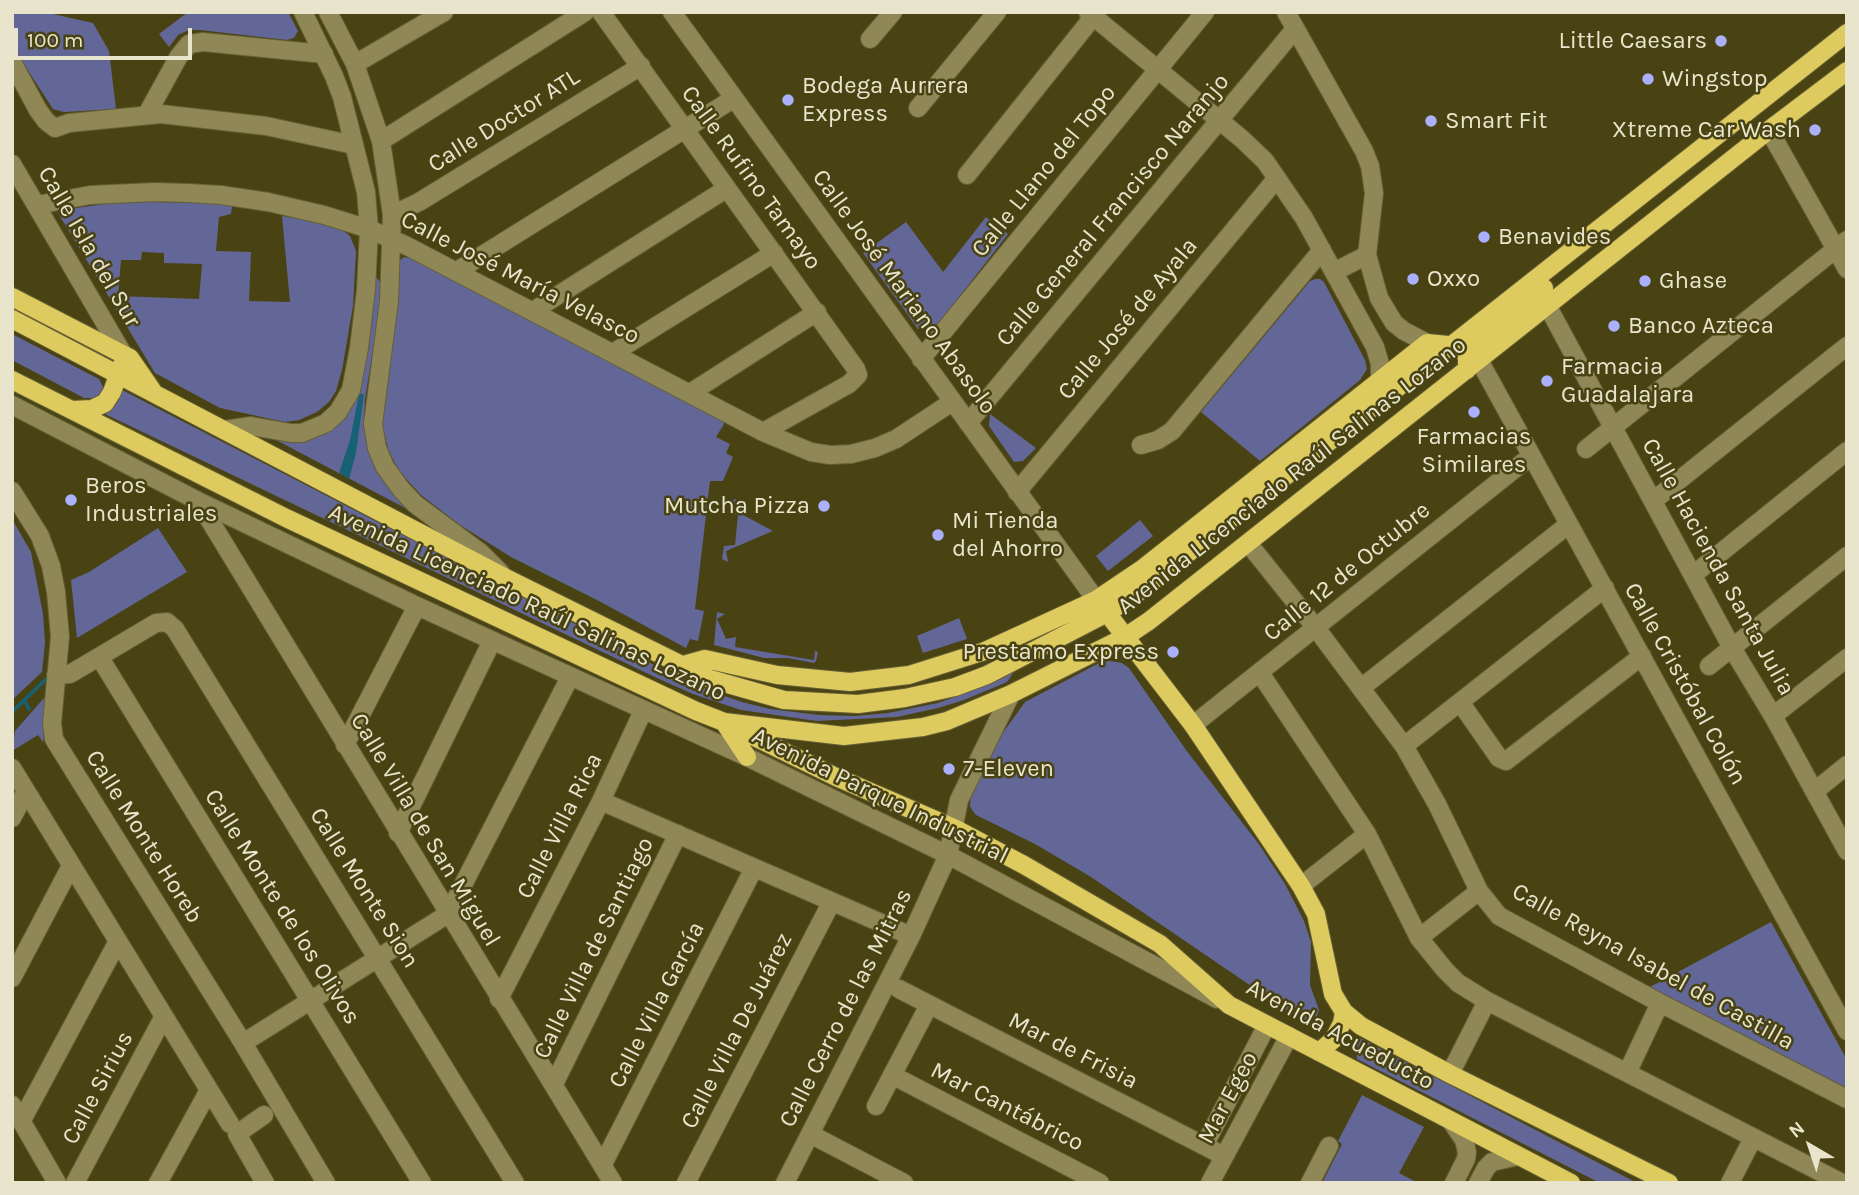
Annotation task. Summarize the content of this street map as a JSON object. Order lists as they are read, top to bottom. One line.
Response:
{"streets":{"main road":["Avenida Licenciado Raúl Salinas Lozano","Avenida Acueducto"],"street":["Calle Doctor ATL","Calle Llano del Topo","Calle Rufino Tamayo","Calle General Francisco Naranjo","Calle Isla del Sur","Calle José María Velasco","Calle José Mariano Abasolo","Calle José de Ayala","Calle Hacienda Santa Julia","Calle 12 de Octubre","Calle Cristóbal Colón","Avenida Parque Industrial","Calle Villa Rica","Calle Villa de San Miguel","Calle Monte Horeb","Calle Monte Sion","Calle Monte de los Olivos","Calle Villa de Santiago","Calle Reyna Isabel de Castilla","Calle Villa García","Calle Cerro de las Mitras","Calle Villa De Juárez","Mar de Frisia","Calle Sirius","Mar Egeo","Mar Cantábrico"]},"crossings":[["Calle Doctor ATL","Calle Rufino Tamayo"],["Calle Llano del Topo","Calle José Mariano Abasolo"],["Calle Rufino Tamayo","Calle José María Velasco"],["Calle General Francisco Naranjo","Calle José Mariano Abasolo"],["Calle Isla del Sur","Calle José María Velasco"],["Calle José María Velasco","Calle José Mariano Abasolo"],["Calle José Mariano Abasolo","Calle José de Ayala"],["Calle José Mariano Abasolo","Avenida Acueducto"],["Avenida Licenciado Raúl Salinas Lozano","Calle Hacienda Santa Julia"],["Avenida Licenciado Raúl Salinas Lozano","Calle Cristóbal Colón"],["Avenida Licenciado Raúl Salinas Lozano","Calle Reyna Isabel de Castilla"],["Avenida Licenciado Raúl Salinas Lozano","Calle Cerro de las Mitras"],["Avenida Licenciado Raúl Salinas Lozano","Avenida Acueducto"],["Calle 12 de Octubre","Calle Cristóbal Colón"],["Calle 12 de Octubre","Calle Reyna Isabel de Castilla"],["Calle 12 de Octubre","Avenida Acueducto"],["Avenida Parque Industrial","Calle Villa Rica"],["Avenida Parque Industrial","Calle Villa de San Miguel"],["Avenida Parque Industrial","Calle Cerro de las Mitras"],["Avenida Parque Industrial","Avenida Acueducto"],["Calle Villa Rica","Calle Villa de San Miguel"],["Calle Villa de San Miguel","Calle Villa de Santiago"],["Calle Villa de San Miguel","Calle Villa García"],["Calle Monte Sion","Calle Monte de los Olivos"],["Calle Cerro de las Mitras","Avenida Acueducto"],["Avenida Acueducto","Mar Egeo"],["Mar de Frisia","Mar Egeo"]],"places":["Little Caesars","Wingstop","Bodega Aurrera Express","Smart Fit","Xtreme Car Wash","Benavides","Oxxo","Ghase","Banco Azteca","Farmacia Guadalajara","Farmacias Similares","Beros Industriales","Mutcha Pizza","Mi Tienda del Ahorro","Prestamo Express","7-Eleven"],"scale_bar":"100 m","north":"top left"}
